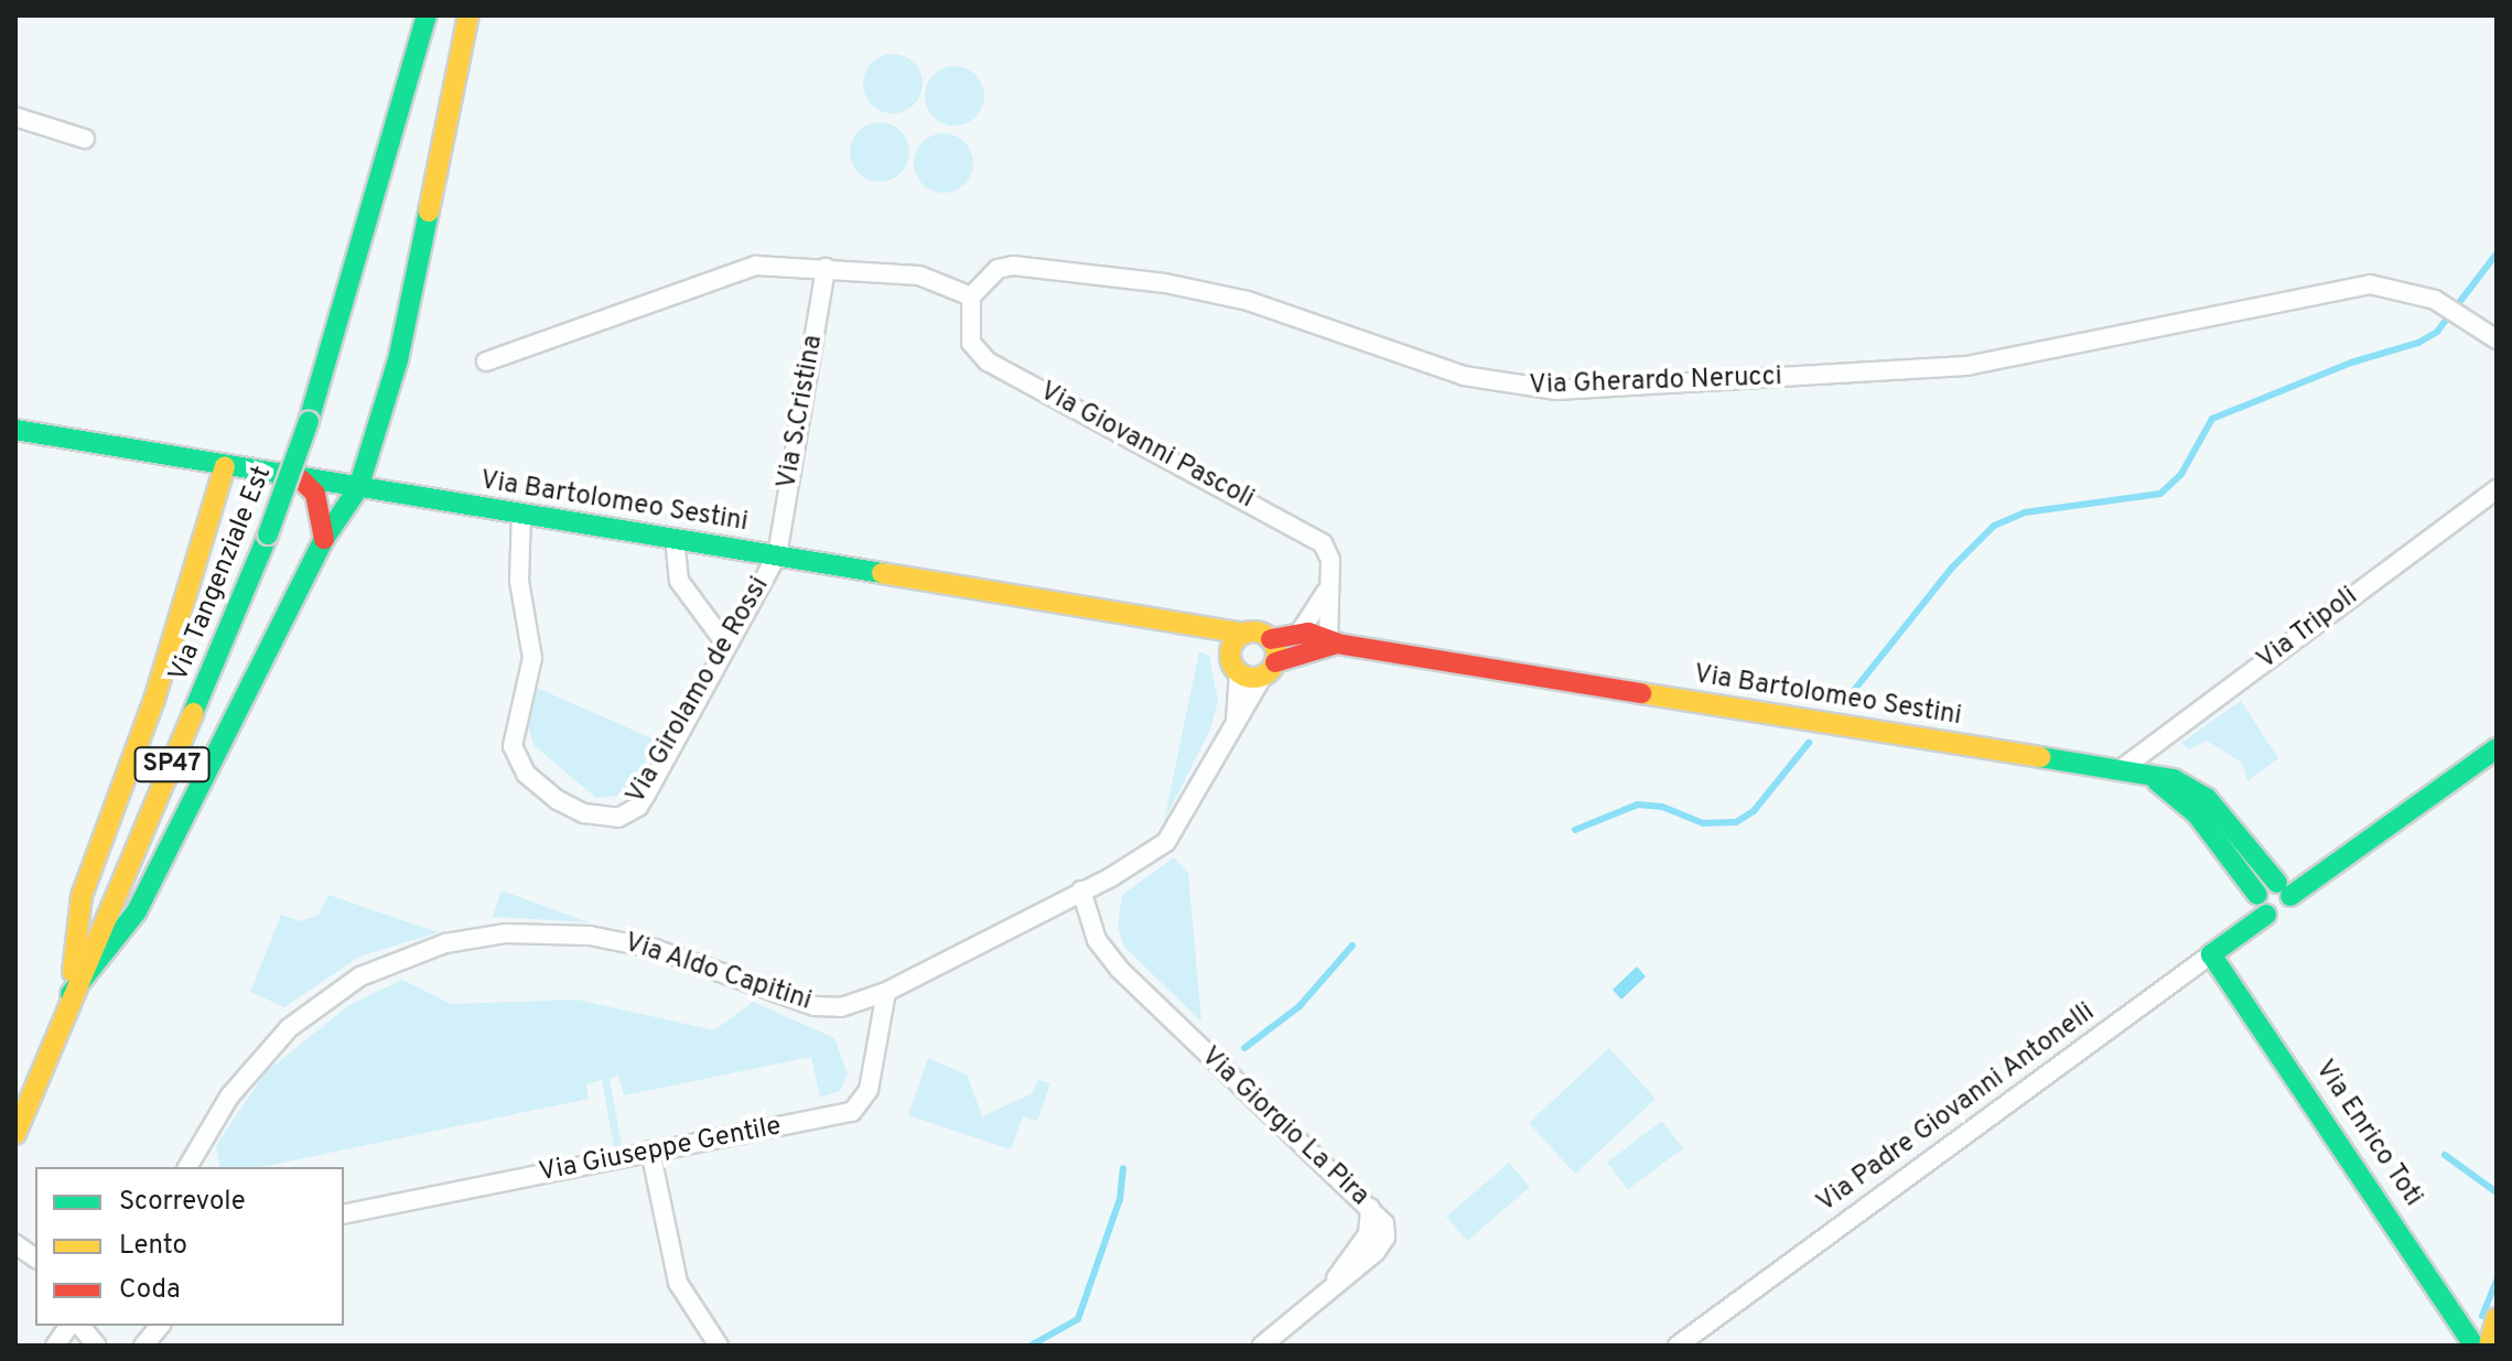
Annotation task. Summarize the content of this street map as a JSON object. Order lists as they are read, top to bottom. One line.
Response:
{"streets":{"main road":["Via Bartolomeo Sestini","Via Tangenziale Est","SP47","Via Padre Giovanni Antonelli","Via Enrico Toti"],"street":["Via Gherardo Nerucci","Via S.Cristina","Via Giovanni Pascoli","Via Tripoli","Via Girolamo de Rossi","Via Aldo Capitini","Via Giorgio La Pira","Via Giuseppe Gentile"]},"crossings":[["Via Gherardo Nerucci","Via Giovanni Pascoli"],["Via S.Cristina","Via Bartolomeo Sestini"],["Via S.Cristina","Via Girolamo de Rossi"],["Via Giovanni Pascoli","Via Bartolomeo Sestini"],["Via Bartolomeo Sestini","Via Tripoli"],["Via Bartolomeo Sestini","Via Girolamo de Rossi"],["Via Bartolomeo Sestini","Via Padre Giovanni Antonelli"],["Via Aldo Capitini","Via Giorgio La Pira"],["Via Aldo Capitini","Via Giuseppe Gentile"],["Via Padre Giovanni Antonelli","Via Enrico Toti"]],"legend":["Scorrevole","Lento","Coda"]}
